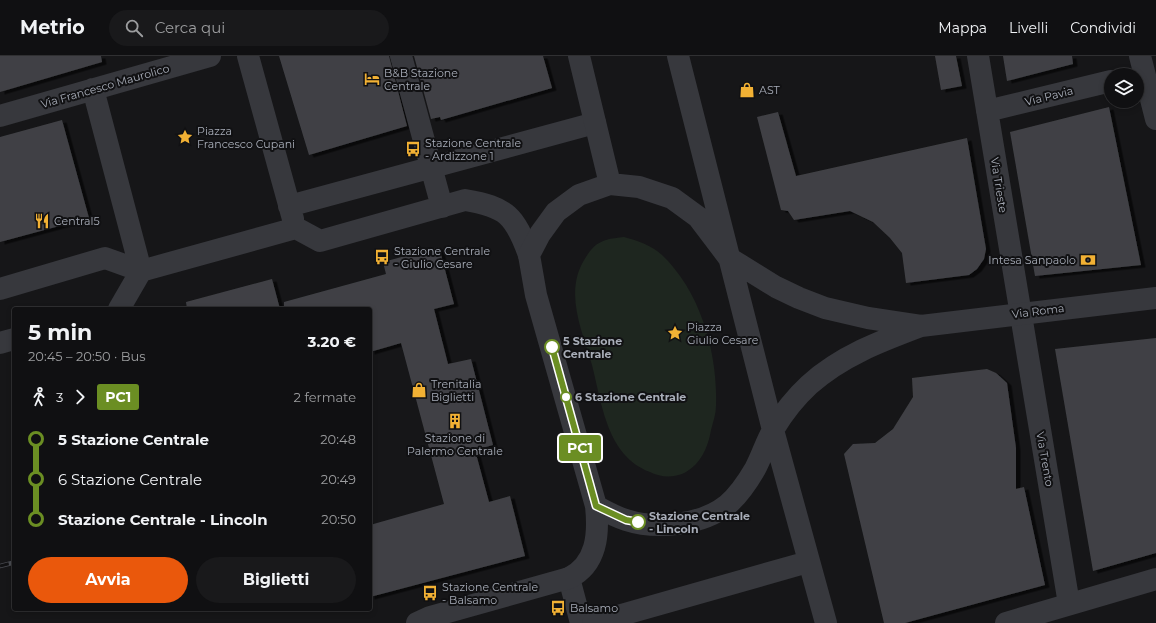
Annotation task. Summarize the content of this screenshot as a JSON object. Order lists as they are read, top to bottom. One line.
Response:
{"streets":{"street":["Via Francesco Maurolico","Via Pavia","Via Trieste","Via Roma","Via Trento"]},"crossings":[["Via Pavia","Via Trieste"],["Via Trieste","Via Roma"],["Via Trieste","Via Trento"],["Via Roma","Via Trento"]],"places":{"hotel":["B&B Stazione Centrale"],"shop":["AST","Trenitalia Biglietti"],"place":["Piazza Francesco Cupani","Piazza Giulio Cesare"],"bus stop":["Stazione Centrale - Ardizzone 1","Stazione Centrale - Giulio Cesare","Stazione Centrale - Balsamo","Balsamo"],"restaurant":["Central5"],"bank":["Intesa Sanpaolo"],"other":["5 Stazione Centrale","6 Stazione Centrale","Stazione Centrale - Lincoln"],"building":["Stazione di Palermo Centrale"]},"lines":["bus line PC1"],"page":{"header":"Metrio","search":"Cerca qui","nav":["Mappa","Livelli","Condividi"],"on_map":"PC1","heading":["5 min","20:45 – 20:50 · Bus","3.20 €"],"legs":["3","PC1","2 fermate"],"list":[{"name":"5 Stazione Centrale","value":"20:48"},{"name":"6 Stazione Centrale","value":"20:49"},{"name":"Stazione Centrale - Lincoln","value":"20:50"}],"buttons":["Avvia","Biglietti"]}}
